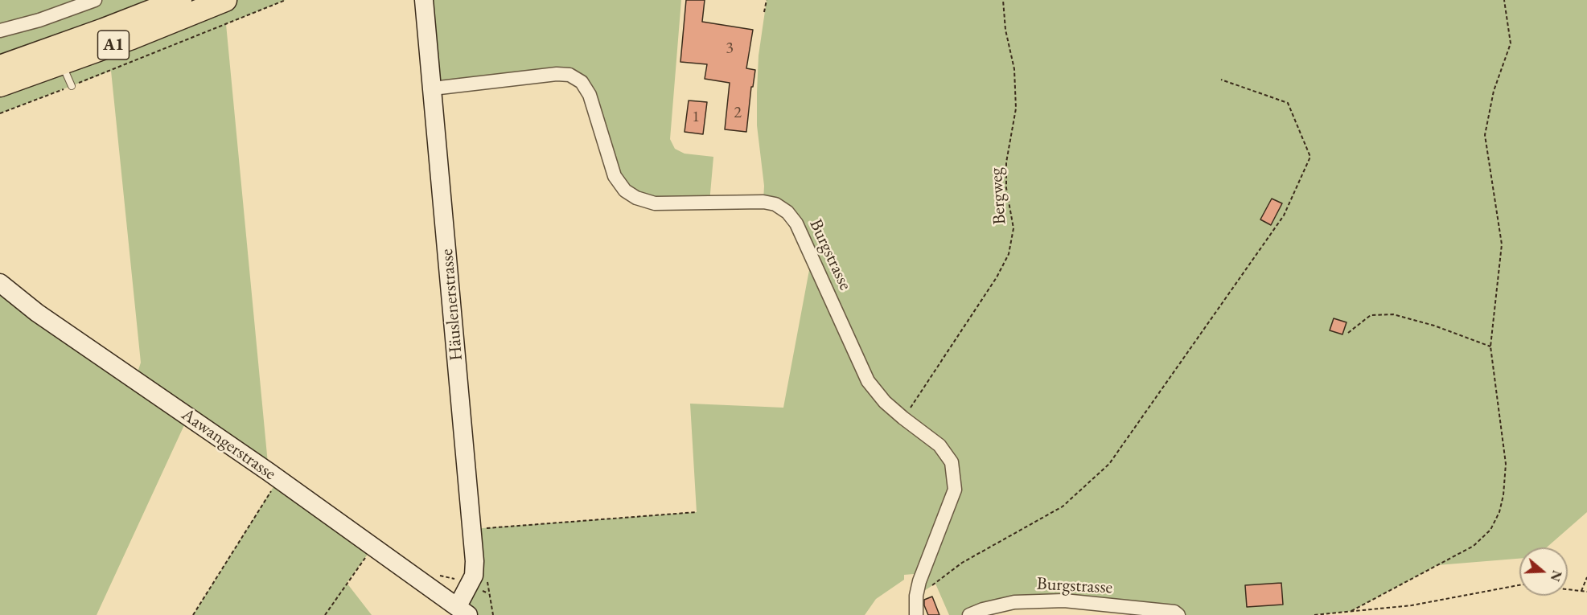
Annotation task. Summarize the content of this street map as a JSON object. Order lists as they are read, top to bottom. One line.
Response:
{"streets":{"highway":["A1"],"street":["Burgstrasse","Häuslenerstrasse","Aawangerstrasse"],"path":["Bergweg"]},"crossings":[["Bergweg","Burgstrasse"],["Burgstrasse","Häuslenerstrasse"],["Häuslenerstrasse","Aawangerstrasse"]],"house_numbers":["3","2","1"],"north":"right"}
